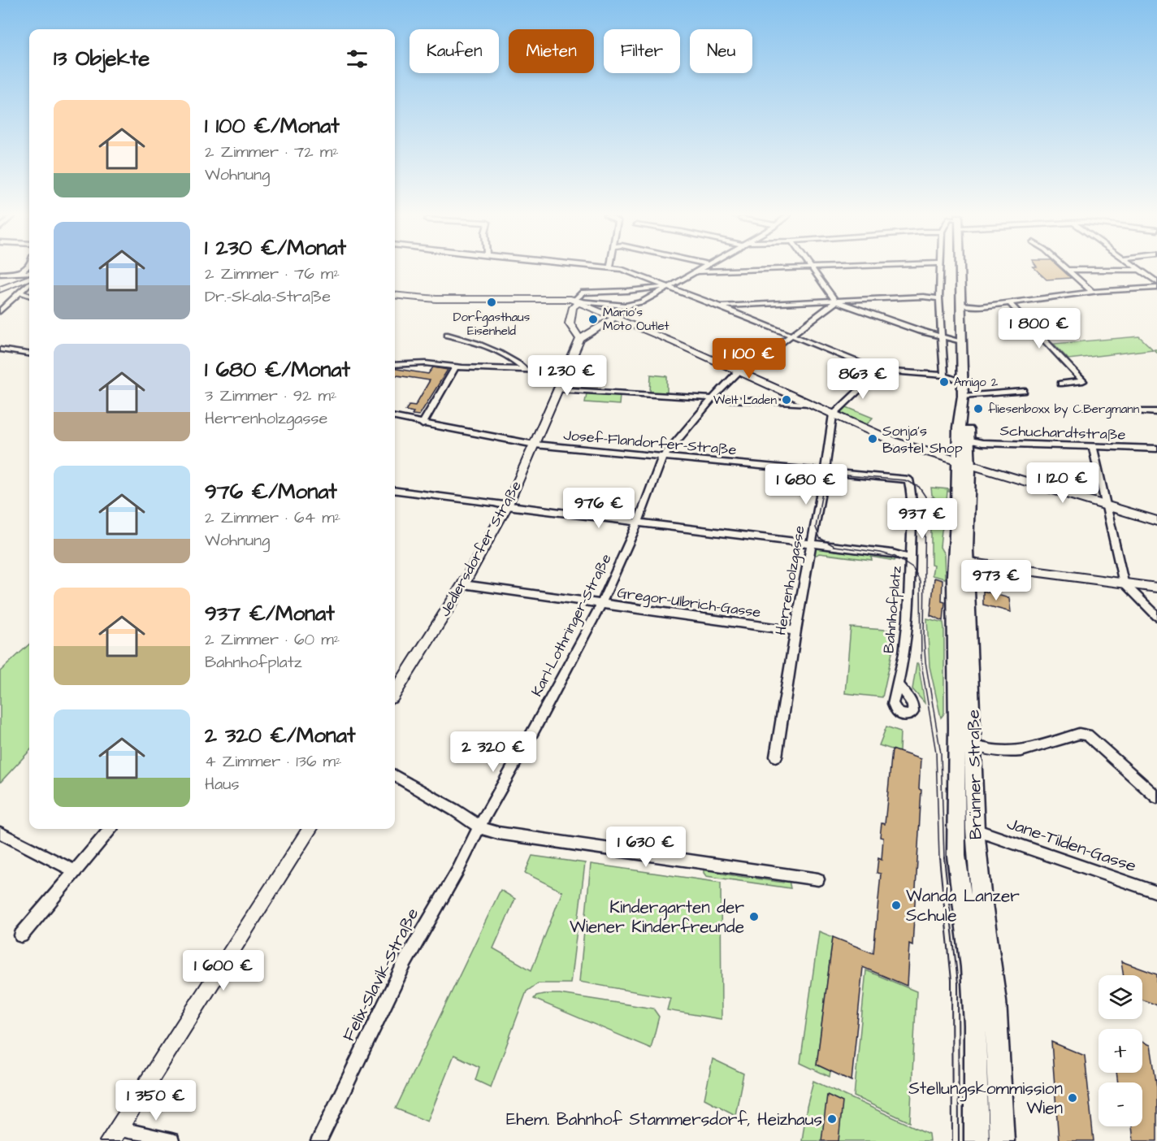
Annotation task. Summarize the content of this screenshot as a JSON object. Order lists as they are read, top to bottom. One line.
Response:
{"streets":{"main road":["Brünner Straße"],"street":["Schuchardtstraße","Josef-Flandorfer-Straße","Jedlersdorfer Straße","Herrenholzgasse","Gregor-Ulbrich-Gasse","Bahnhofplatz","Karl-Lothringer-Straße","Jane-Tilden-Gasse","Felix-Slavik-Straße"]},"crossings":[["Schuchardtstraße","Brünner Straße"],["Josef-Flandorfer-Straße","Jedlersdorfer Straße"],["Josef-Flandorfer-Straße","Herrenholzgasse"],["Josef-Flandorfer-Straße","Bahnhofplatz"],["Josef-Flandorfer-Straße","Karl-Lothringer-Straße"],["Jedlersdorfer Straße","Gregor-Ulbrich-Gasse"],["Herrenholzgasse","Gregor-Ulbrich-Gasse"],["Gregor-Ulbrich-Gasse","Karl-Lothringer-Straße"],["Karl-Lothringer-Straße","Felix-Slavik-Straße"],["Brünner Straße","Jane-Tilden-Gasse"]],"places":["Dorfgasthaus Eisenheld","Mario's Moto Outlet","Amigo 2","Welt Laden","fliesenboxx by C.Bergmann","Sonja's Bastel Shop","Wanda Lanzer Schule","Kindergarten der Wiener Kinderfreunde","Stellungskommission Wien","Ehem. Bahnhof Stammersdorf, Heizhaus"],"page":{"chip":["Kaufen","Mieten","Filter","Neu"],"heading":"13 Objekte","list":[{"name":"1 100 €/Monat","note":"2 Zimmer · 72 m² · Wohnung"},{"name":"1 230 €/Monat","note":"2 Zimmer · 76 m² · Dr.-Skala-Straße"},{"name":"1 680 €/Monat","note":"3 Zimmer · 92 m² · Herrenholzgasse"},{"name":"976 €/Monat","note":"2 Zimmer · 64 m² · Wohnung"},{"name":"937 €/Monat","note":"2 Zimmer · 60 m² · Bahnhofplatz"},{"name":"2 320 €/Monat","note":"4 Zimmer · 136 m² · Haus"}],"price":["1 800 €","1 100 €","1 230 €","863 €","1 120 €","1 680 €","976 €","937 €","973 €","2 320 €","1 630 €","1 600 €","1 350 €"],"map_buttons":["+","−"]}}
